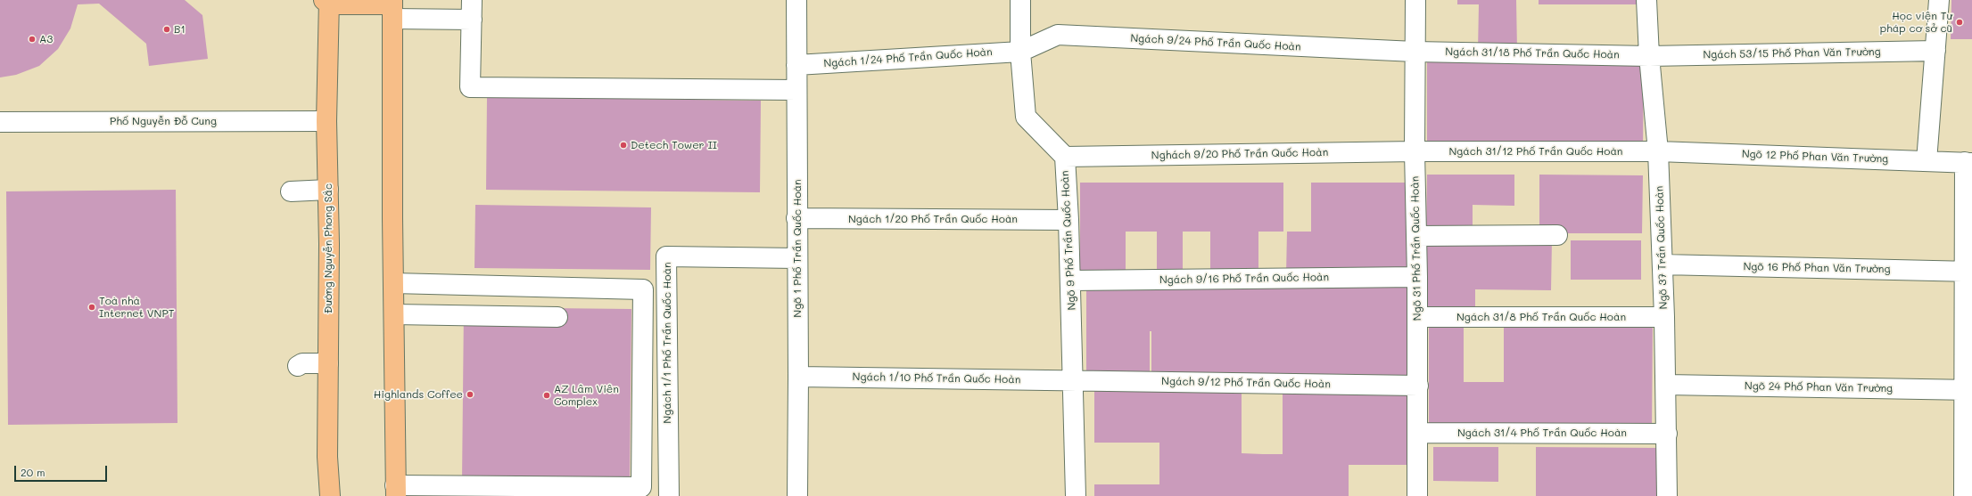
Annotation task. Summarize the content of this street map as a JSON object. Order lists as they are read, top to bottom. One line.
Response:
{"streets":{"main road":["Đường Nguyễn Phong Sắc"],"street":["Ngách 9/24 Phố Trần Quốc Hoàn","Ngách 31/18 Phố Trần Quốc Hoàn","Ngách 53/15 Phố Phan Văn Trường","Ngách 1/24 Phố Trần Quốc Hoàn","Phố Nguyễn Đỗ Cung","Ngách 31/12 Phố Trần Quốc Hoàn","Nghách 9/20 Phố Trần Quốc Hoàn","Ngõ 12 Phố Phan Văn Trường","Ngách 1/20 Phố Trần Quốc Hoàn","Ngõ 9 Phố Trần Quốc Hoàn","Ngõ 37 Trần Quốc Hoàn","Ngõ 1 Phố Trần Quốc Hoàn","Ngõ 31 Phố Trần Quốc Hoàn","Ngõ 16 Phố Phan Văn Trường","Ngách 9/16 Phố Trần Quốc Hoàn","Ngách 31/8 Phố Trần Quốc Hoàn","Ngách 1/1 Phố Trần Quốc Hoàn","Ngách 1/10 Phố Trần Quốc Hoàn","Ngách 9/12 Phố Trần Quốc Hoàn","Ngõ 24 Phố Phan Văn Trường","Ngách 31/4 Phố Trần Quốc Hoàn"]},"crossings":[["Ngách 9/24 Phố Trần Quốc Hoàn","Ngách 31/18 Phố Trần Quốc Hoàn"],["Ngách 9/24 Phố Trần Quốc Hoàn","Ngách 1/24 Phố Trần Quốc Hoàn"],["Ngách 9/24 Phố Trần Quốc Hoàn","Ngõ 9 Phố Trần Quốc Hoàn"],["Ngách 9/24 Phố Trần Quốc Hoàn","Ngõ 31 Phố Trần Quốc Hoàn"],["Ngách 31/18 Phố Trần Quốc Hoàn","Ngách 53/15 Phố Phan Văn Trường"],["Ngách 31/18 Phố Trần Quốc Hoàn","Ngõ 37 Trần Quốc Hoàn"],["Ngách 31/18 Phố Trần Quốc Hoàn","Ngõ 31 Phố Trần Quốc Hoàn"],["Ngách 53/15 Phố Phan Văn Trường","Ngõ 37 Trần Quốc Hoàn"],["Ngách 1/24 Phố Trần Quốc Hoàn","Ngõ 9 Phố Trần Quốc Hoàn"],["Ngách 1/24 Phố Trần Quốc Hoàn","Ngõ 1 Phố Trần Quốc Hoàn"],["Phố Nguyễn Đỗ Cung","Đường Nguyễn Phong Sắc"],["Ngách 31/12 Phố Trần Quốc Hoàn","Nghách 9/20 Phố Trần Quốc Hoàn"],["Ngách 31/12 Phố Trần Quốc Hoàn","Ngõ 12 Phố Phan Văn Trường"],["Ngách 31/12 Phố Trần Quốc Hoàn","Ngõ 37 Trần Quốc Hoàn"],["Ngách 31/12 Phố Trần Quốc Hoàn","Ngõ 31 Phố Trần Quốc Hoàn"],["Nghách 9/20 Phố Trần Quốc Hoàn","Ngõ 9 Phố Trần Quốc Hoàn"],["Nghách 9/20 Phố Trần Quốc Hoàn","Ngõ 31 Phố Trần Quốc Hoàn"],["Ngõ 12 Phố Phan Văn Trường","Ngõ 37 Trần Quốc Hoàn"],["Ngách 1/20 Phố Trần Quốc Hoàn","Ngõ 9 Phố Trần Quốc Hoàn"],["Ngách 1/20 Phố Trần Quốc Hoàn","Ngõ 1 Phố Trần Quốc Hoàn"],["Ngõ 9 Phố Trần Quốc Hoàn","Ngách 9/16 Phố Trần Quốc Hoàn"],["Ngõ 9 Phố Trần Quốc Hoàn","Ngách 1/10 Phố Trần Quốc Hoàn"],["Ngõ 9 Phố Trần Quốc Hoàn","Ngách 9/12 Phố Trần Quốc Hoàn"],["Ngõ 37 Trần Quốc Hoàn","Ngõ 16 Phố Phan Văn Trường"],["Ngõ 37 Trần Quốc Hoàn","Ngách 31/8 Phố Trần Quốc Hoàn"],["Ngõ 37 Trần Quốc Hoàn","Ngõ 24 Phố Phan Văn Trường"],["Ngõ 37 Trần Quốc Hoàn","Ngách 31/4 Phố Trần Quốc Hoàn"],["Ngõ 1 Phố Trần Quốc Hoàn","Ngách 1/1 Phố Trần Quốc Hoàn"],["Ngõ 1 Phố Trần Quốc Hoàn","Ngách 1/10 Phố Trần Quốc Hoàn"],["Ngõ 31 Phố Trần Quốc Hoàn","Ngách 9/16 Phố Trần Quốc Hoàn"],["Ngõ 31 Phố Trần Quốc Hoàn","Ngách 31/8 Phố Trần Quốc Hoàn"],["Ngõ 31 Phố Trần Quốc Hoàn","Ngách 9/12 Phố Trần Quốc Hoàn"],["Ngõ 31 Phố Trần Quốc Hoàn","Ngách 31/4 Phố Trần Quốc Hoàn"],["Ngách 1/10 Phố Trần Quốc Hoàn","Ngách 9/12 Phố Trần Quốc Hoàn"]],"places":["Học viện Tư pháp cơ sở cũ","B1","A3","Detech Tower II","Toà nhà Internet VNPT","Highlands Coffee","AZ Lâm Viên Complex"],"scale_bar":"20 m"}
